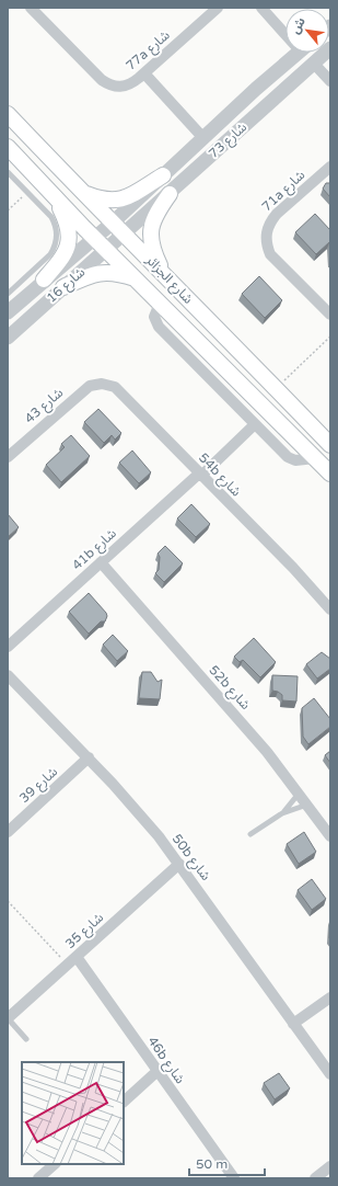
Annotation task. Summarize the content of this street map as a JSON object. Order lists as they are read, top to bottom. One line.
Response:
{"streets":{"main road":["شارع الجزائر"],"street":["77a شارع","شارع 73","71a شارع","شارع 16","شارع 43","54b شارع","41b شارع","52b شارع","شارع 39","50b شارع","شارع 35","46b شارع"]},"crossings":[["شارع 73","شارع الجزائر"],["شارع 73","شارع 16"],["شارع الجزائر","شارع 16"],["شارع 43","54b شارع"],["54b شارع","41b شارع"],["41b شارع","52b شارع"],["شارع 39","50b شارع"],["50b شارع","شارع 35"],["شارع 35","46b شارع"]],"scale_bar":"50 m","north":"top left"}
